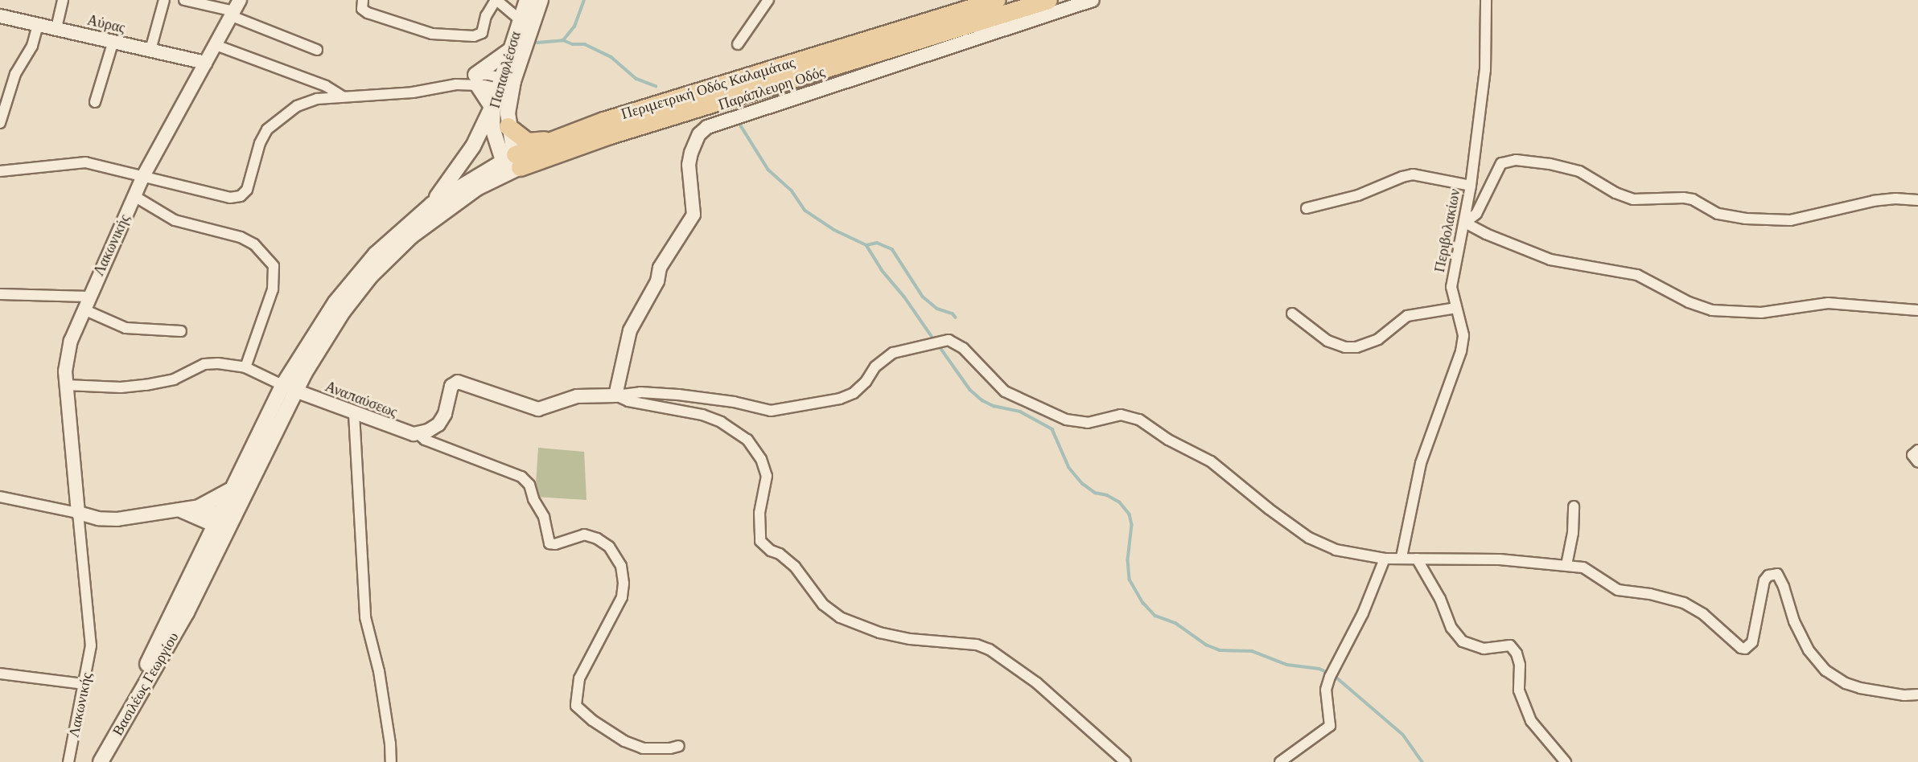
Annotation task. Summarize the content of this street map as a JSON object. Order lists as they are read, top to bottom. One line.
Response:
{"streets":{"main road":["Παπαφλέσσα","Περιμετρική Οδός Καλαμάτας","Βασιλέως Γεωργίου"],"street":["Αύρας","Παράπλευρη Οδός","Περιβολακίων","Λακωνικής","Αναπαύσεως"]},"crossings":[["Αύρας","Λακωνικής"],["Παπαφλέσσα","Περιμετρική Οδός Καλαμάτας"],["Παπαφλέσσα","Βασιλέως Γεωργίου"],["Περιμετρική Οδός Καλαμάτας","Βασιλέως Γεωργίου"],["Λακωνικής","Αναπαύσεως"],["Αναπαύσεως","Βασιλέως Γεωργίου"]]}
